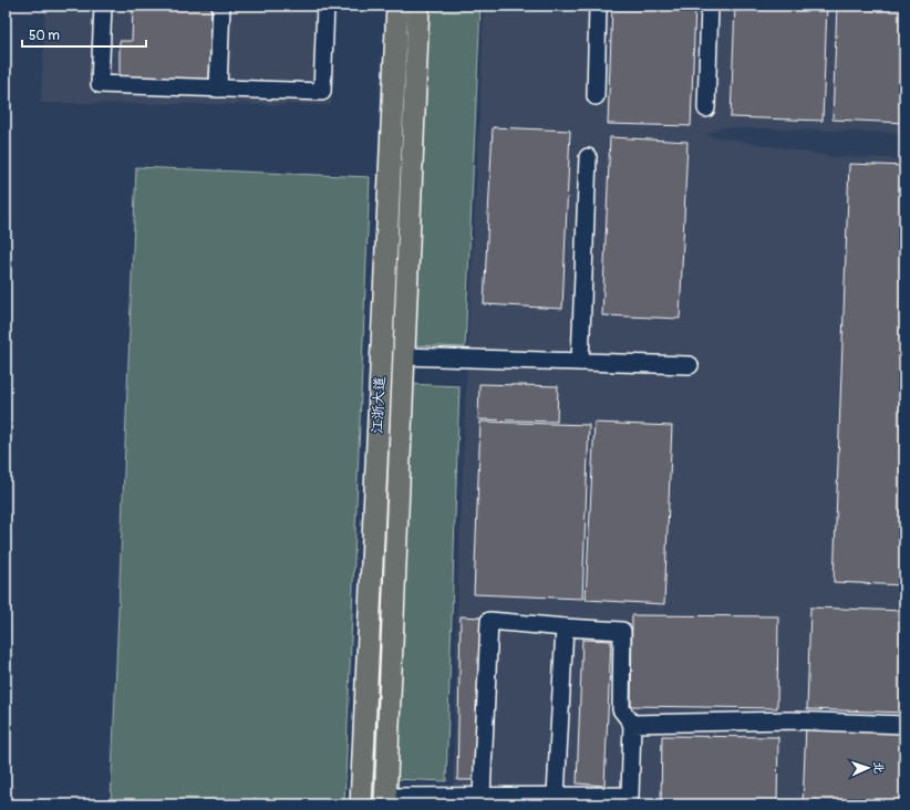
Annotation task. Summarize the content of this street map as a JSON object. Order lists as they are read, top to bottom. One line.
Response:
{"streets":{"main road":["江浙大道"]},"scale_bar":"50 m","north":"right"}
